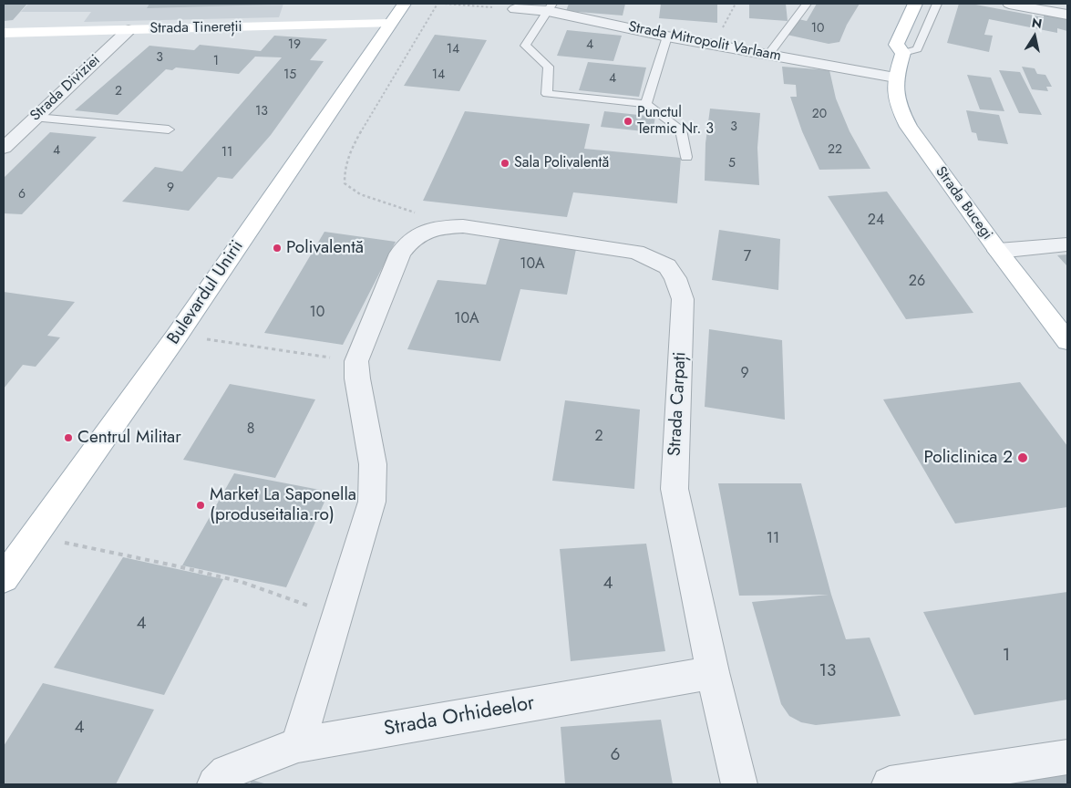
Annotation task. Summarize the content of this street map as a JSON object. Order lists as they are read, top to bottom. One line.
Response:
{"streets":{"main road":["Strada Tinereții","Strada Bucegi","Bulevardul Unirii"],"street":["Strada Mitropolit Varlaam","Strada Diviziei","Strada Carpați","Strada Orhideelor"]},"crossings":[["Strada Tinereții","Strada Diviziei"],["Strada Tinereții","Bulevardul Unirii"],["Strada Mitropolit Varlaam","Strada Bucegi"],["Strada Carpați","Strada Orhideelor"]],"places":["Punctul Termic Nr. 3","Sala Polivalentă","Polivalentă","Centrul Militar","Policlinica 2","Market La Saponella (produseitalia.ro)"],"house_numbers":["10","19","4","14","3","1","15","14","4","2","13","20","3","22","4","11","5","9","6","24","7","10A","26","10","10A","9","8","2","11","4","4","1","13","4","6"],"north":"top"}
